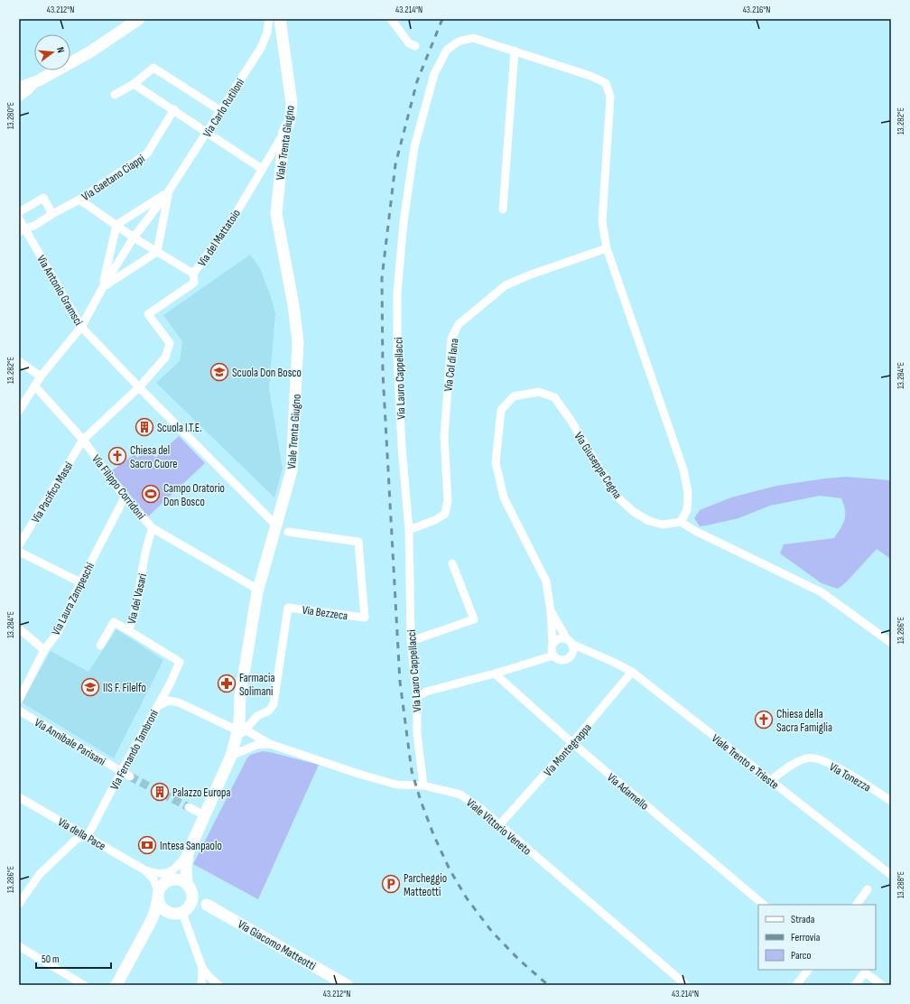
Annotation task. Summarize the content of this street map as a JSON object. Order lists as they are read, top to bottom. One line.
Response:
{"streets":{"street":["Via Carlo Rutiloni","Viale Trenta Giugno","Via Gaetano Ciappi","Via del Mattatoio","Via Antonio Gramsci","Via Col di lana","Via Lauro Cappellacci","Via Giuseppe Cegna","Via Filippo Corridoni","Via Pacifico Massi","Via Laura Zampeschi","Via dei Vasari","Via Bezzeca","Via Annibale Parisani","Via Fernando Tambroni","Via Montegrappa","Viale Trento e Trieste","Via Tonezza","Via Adamello","Viale Vittorio Veneto","Via della Pace","Via Giacomo Matteotti"]},"crossings":[["Viale Trenta Giugno","Via del Mattatoio"],["Viale Trenta Giugno","Via Antonio Gramsci"],["Viale Trenta Giugno","Via Filippo Corridoni"],["Viale Trenta Giugno","Via Bezzeca"],["Viale Trenta Giugno","Viale Vittorio Veneto"],["Viale Trenta Giugno","Via della Pace"],["Viale Trenta Giugno","Via Giacomo Matteotti"],["Via Gaetano Ciappi","Via Antonio Gramsci"],["Via del Mattatoio","Via Pacifico Massi"],["Via Antonio Gramsci","Via Pacifico Massi"],["Via Col di lana","Via Lauro Cappellacci"],["Via Lauro Cappellacci","Viale Vittorio Veneto"],["Via Giuseppe Cegna","Viale Trento e Trieste"],["Via Filippo Corridoni","Via Pacifico Massi"],["Via Filippo Corridoni","Via Laura Zampeschi"],["Via Filippo Corridoni","Via dei Vasari"],["Via dei Vasari","Via Fernando Tambroni"],["Via Bezzeca","Viale Vittorio Veneto"],["Via Annibale Parisani","Via Fernando Tambroni"],["Via Fernando Tambroni","Viale Vittorio Veneto"],["Via Fernando Tambroni","Via della Pace"],["Via Montegrappa","Viale Trento e Trieste"],["Via Montegrappa","Via Adamello"],["Via Montegrappa","Viale Vittorio Veneto"],["Viale Trento e Trieste","Via Tonezza"],["Via della Pace","Via Giacomo Matteotti"]],"places":{"school or university":["Scuola Don Bosco","IIS F. Filelfo"],"building":["Scuola I.T.E.","Palazzo Europa"],"church":["Chiesa del Sacro Cuore","Chiesa della Sacra Famiglia"],"sports":["Campo Oratorio Don Bosco"],"pharmacy":["Farmacia Solimani"],"bank":["Intesa Sanpaolo"],"parking":["Parcheggio Matteotti"]},"legend":["Strada","Ferrovia","Parco"],"scale_bar":"50 m","north":"right","coordinates":["43.212°N","43.214°N","43.216°N","13.280°E","13.282°E","13.284°E","13.286°E","13.288°E"]}
